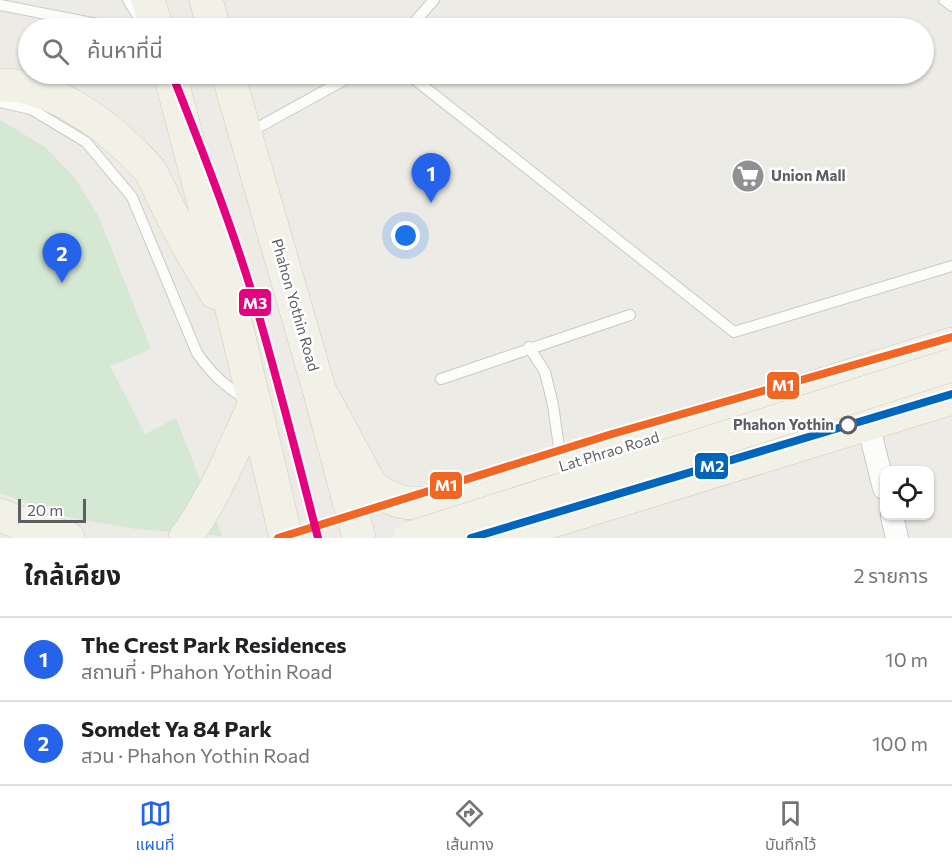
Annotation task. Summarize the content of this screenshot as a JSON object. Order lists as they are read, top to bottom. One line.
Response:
{"streets":{"main road":["Phahon Yothin Road","Lat Phrao Road"]},"crossings":[["Phahon Yothin Road","Lat Phrao Road"]],"places":{"supermarket":["Union Mall"],"other":["Phahon Yothin"]},"lines":["transit line M3","transit line M1","transit line M2"],"scale_bar":"20 m","page":{"search":"ค้นหาที่นี่","pins":["1","2"],"scale":"20 m","heading":["ใกล้เคียง","2 รายการ"],"list":[{"mark":"1","name":"The Crest Park Residences","note":"สถานที่ · Phahon Yothin Road","value":"10 m"},{"mark":"2","name":"Somdet Ya 84 Park","note":"สวน · Phahon Yothin Road","value":"100 m"}],"nav":["แผนที่","เส้นทาง","บันทึกไว้"]}}
